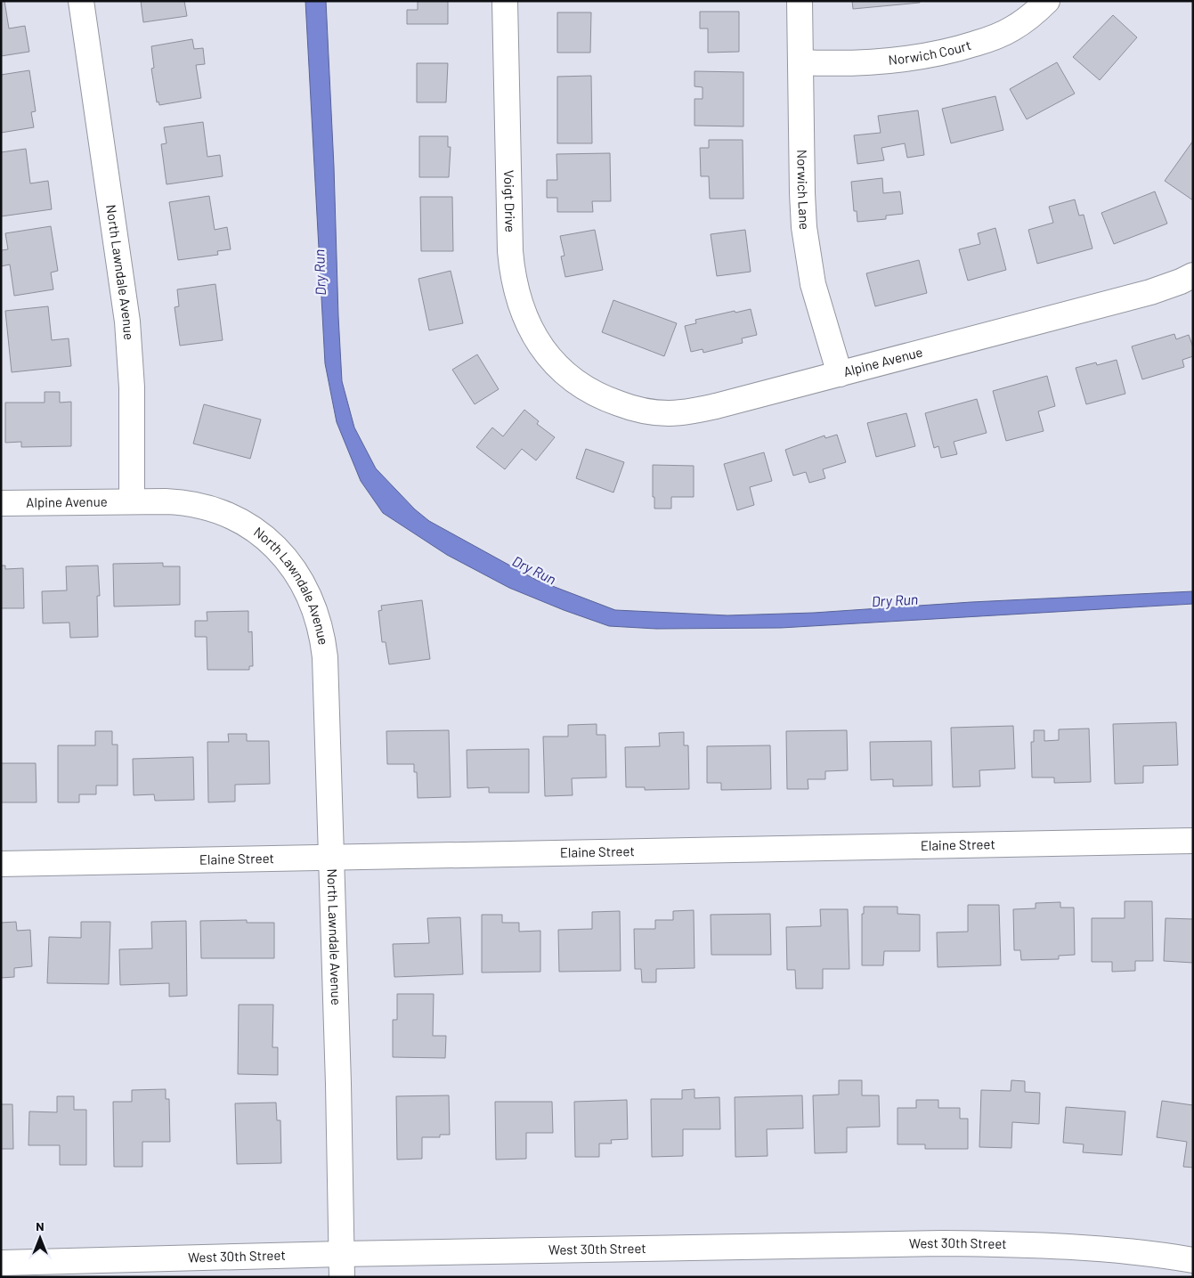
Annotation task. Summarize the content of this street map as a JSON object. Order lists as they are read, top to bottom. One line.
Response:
{"streets":{"street":["Norwich Court","Norwich Lane","Voigt Drive","North Lawndale Avenue","Alpine Avenue","Elaine Street","West 30th Street"]},"crossings":[["Norwich Court","Norwich Lane"],["Norwich Lane","Alpine Avenue"],["Voigt Drive","Alpine Avenue"],["North Lawndale Avenue","Alpine Avenue"],["North Lawndale Avenue","Elaine Street"],["North Lawndale Avenue","West 30th Street"]],"water":["Dry Run"],"north":"top"}
